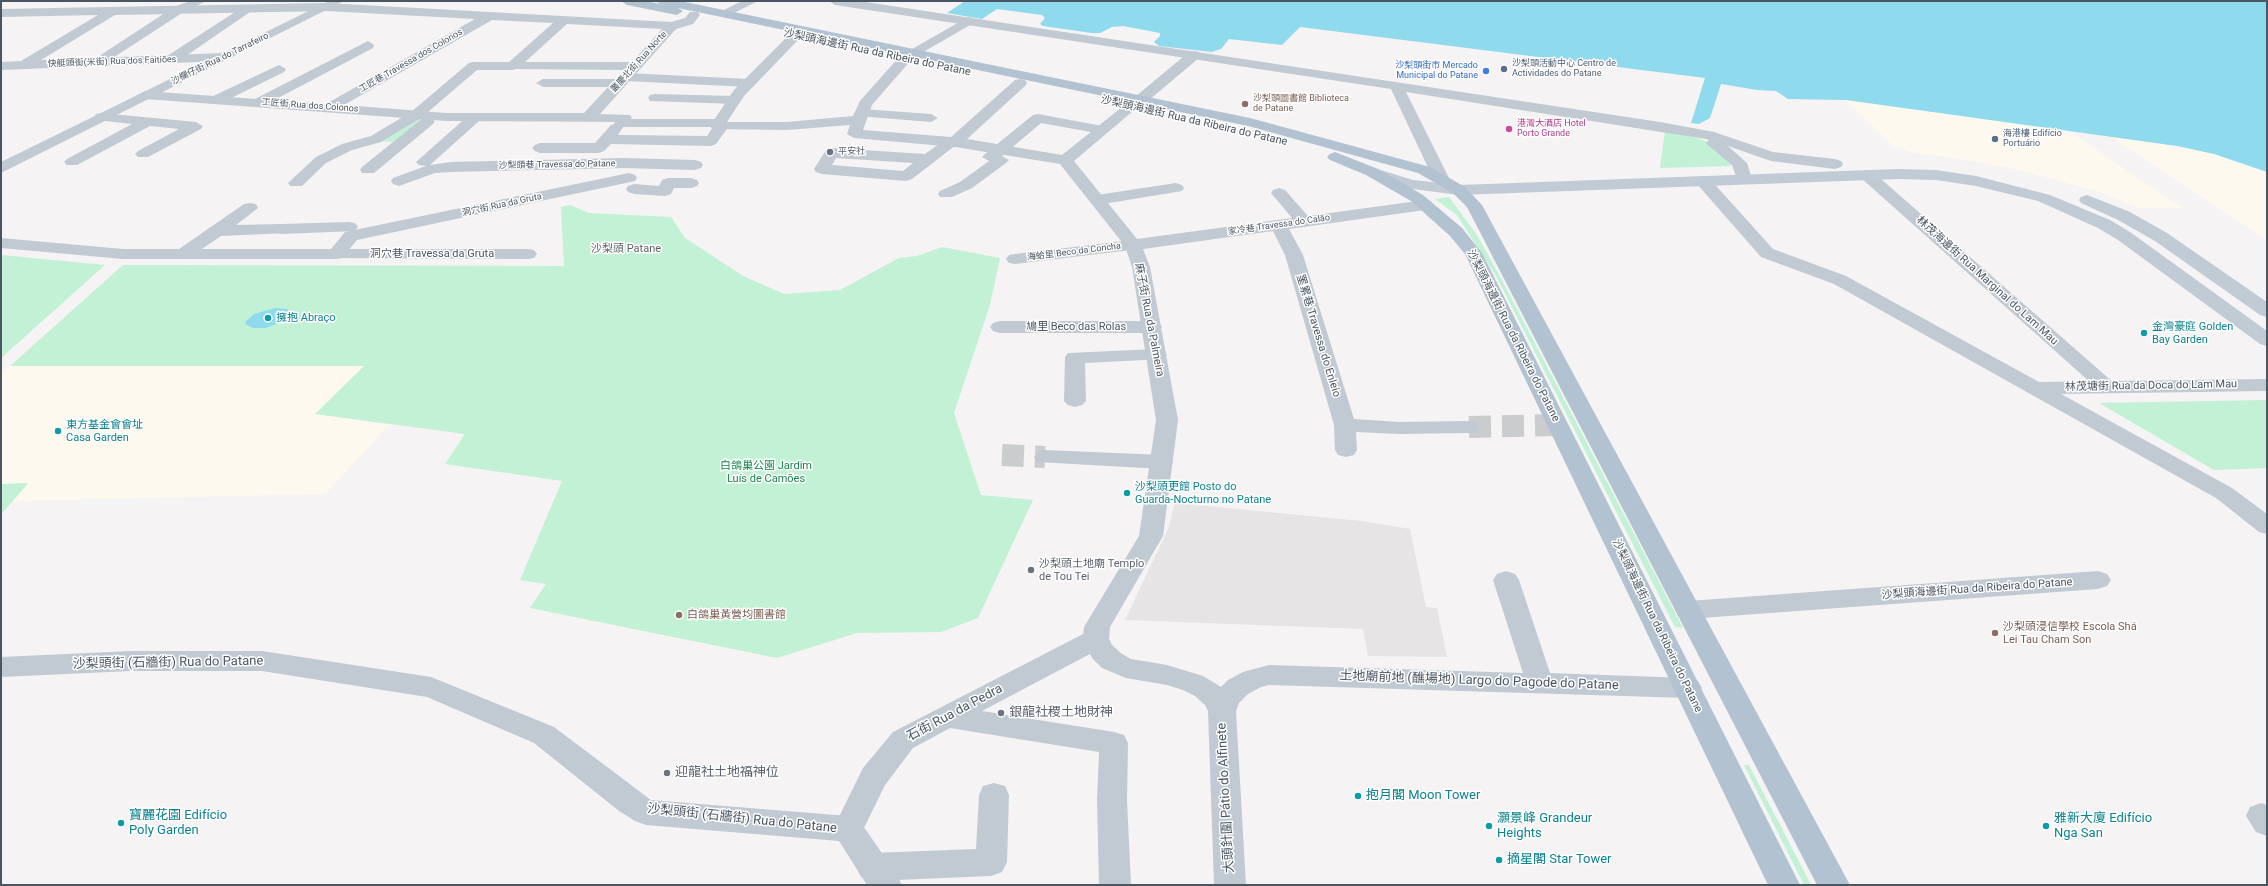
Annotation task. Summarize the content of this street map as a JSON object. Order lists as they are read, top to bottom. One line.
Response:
{"streets":{"main road":["沙梨頭海邊街 Rua da Ribeira do Patane"],"street":["沙欄仔街 Rua do Tarrafeiro","工匠巷 Travessa dos Colonos","快艇頭街(米街) Rua dos Faitiões","叢慶北街 Rua Norte","工匠街 Rua dos Colonos","沙梨頭巷 Travessa do Patane","洞穴街 Rua da Gruta","家冷巷 Travessa do Calão","海蛤里 Beco da Concha","洞穴巷 Travessa da Gruta","林茂海邊街 Rua Marginal do Lam Mau","麻子街 Rua da Palmeira","鳩里 Beco das Rolas","罣累巷 Travessa do Enleio","林茂塘街 Rua da Doca do Lam Mau","沙梨頭街 (石牆街) Rua do Patane","土地廟前地 (醮場地) Largo do Pagode do Patane","石街 Rua da Pedra","大頭針圍 Pátio do Alfinete"]},"crossings":[["沙梨頭海邊街 Rua da Ribeira do Patane","家冷巷 Travessa do Calão"],["沙梨頭海邊街 Rua da Ribeira do Patane","土地廟前地 (醮場地) Largo do Pagode do Patane"],["沙欄仔街 Rua do Tarrafeiro","快艇頭街(米街) Rua dos Faitiões"],["沙欄仔街 Rua do Tarrafeiro","工匠街 Rua dos Colonos"],["工匠巷 Travessa dos Colonos","工匠街 Rua dos Colonos"],["叢慶北街 Rua Norte","工匠街 Rua dos Colonos"],["沙梨頭巷 Travessa do Patane","洞穴街 Rua da Gruta"],["家冷巷 Travessa do Calão","海蛤里 Beco da Concha"],["家冷巷 Travessa do Calão","麻子街 Rua da Palmeira"],["家冷巷 Travessa do Calão","罣累巷 Travessa do Enleio"],["海蛤里 Beco da Concha","麻子街 Rua da Palmeira"],["林茂海邊街 Rua Marginal do Lam Mau","林茂塘街 Rua da Doca do Lam Mau"],["麻子街 Rua da Palmeira","鳩里 Beco das Rolas"],["麻子街 Rua da Palmeira","石街 Rua da Pedra"],["沙梨頭街 (石牆街) Rua do Patane","石街 Rua da Pedra"],["土地廟前地 (醮場地) Largo do Pagode do Patane","大頭針圍 Pátio do Alfinete"]],"districts":["沙梨頭 Patane"],"parks":["白鴿巢公園 Jardim Luís de Camões"],"places":["沙梨頭活動中心 Centro de Actividades do Patane","沙梨頭街市 Mercado Municipal do Patane","沙梨頭圖書館 Biblioteca de Patane","港灣大酒店 Hotel Porto Grande","海港樓 Edifício Portuário","平安社","擁抱 Abraço","金灣豪庭 Golden Bay Garden","東方基金會會址 Casa Garden","沙梨頭更館 Posto do Guarda-Nocturno no Patane","沙梨頭土地廟 Templo de Tou Tei","白鴿巢黃營均圖書館","沙梨頭浸信學校 Escola Shá Lei Tau Cham Son","銀龍社稷土地財神","迎龍社土地福神位","抱月閣 Moon Tower","寶麗花園 Edifício Poly Garden","灝景峰 Grandeur Heights","雅新大廈 Edifício Nga San","摘星閣 Star Tower"]}
